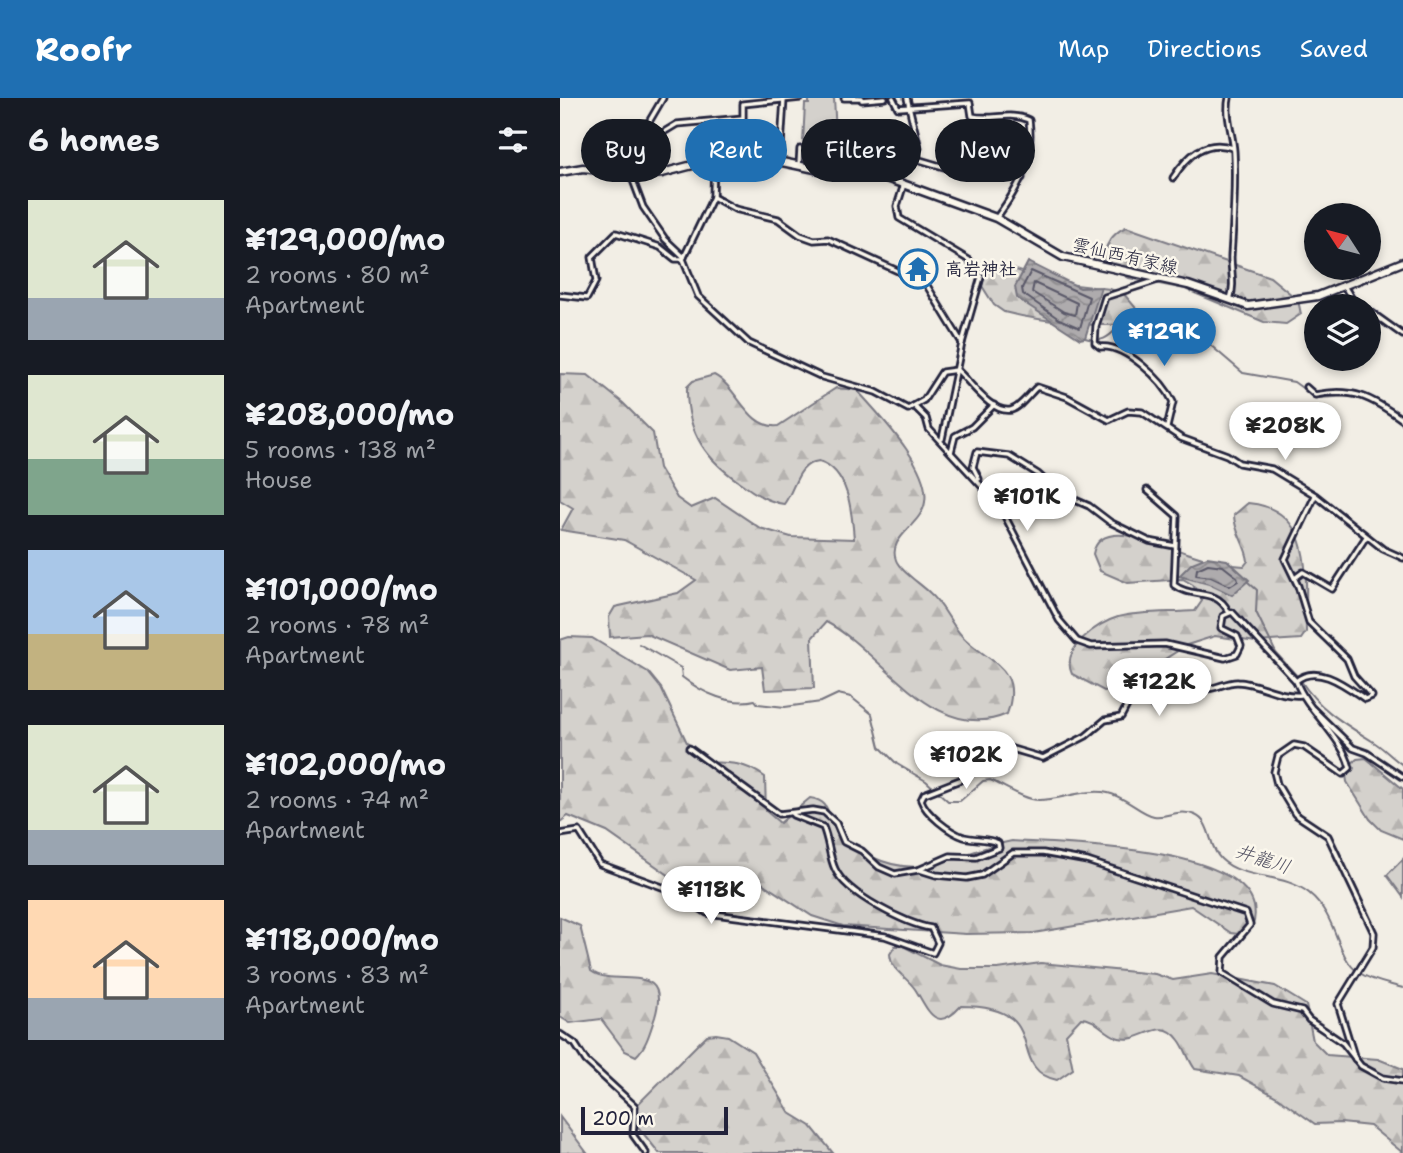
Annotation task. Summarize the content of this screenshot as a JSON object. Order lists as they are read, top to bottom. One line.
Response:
{"streets":{"main road":["雲仙西有家線"]},"water":["井龍川"],"places":{"temple":["高岩神社"]},"scale_bar":"200 m","north":"top left","page":{"header":"Roofr","nav":["Map","Directions","Saved"],"heading":"6 homes","chip":["Buy","Rent","Filters","New"],"list":[{"name":"¥129,000/mo","note":"2 rooms · 80 m² · Apartment"},{"name":"¥208,000/mo","note":"5 rooms · 138 m² · House"},{"name":"¥101,000/mo","note":"2 rooms · 78 m² · Apartment"},{"name":"¥102,000/mo","note":"2 rooms · 74 m² · Apartment"},{"name":"¥118,000/mo","note":"3 rooms · 83 m² · Apartment"}],"price":["¥129K","¥208K","¥101K","¥122K","¥102K","¥118K"],"scale":"200 m"}}
